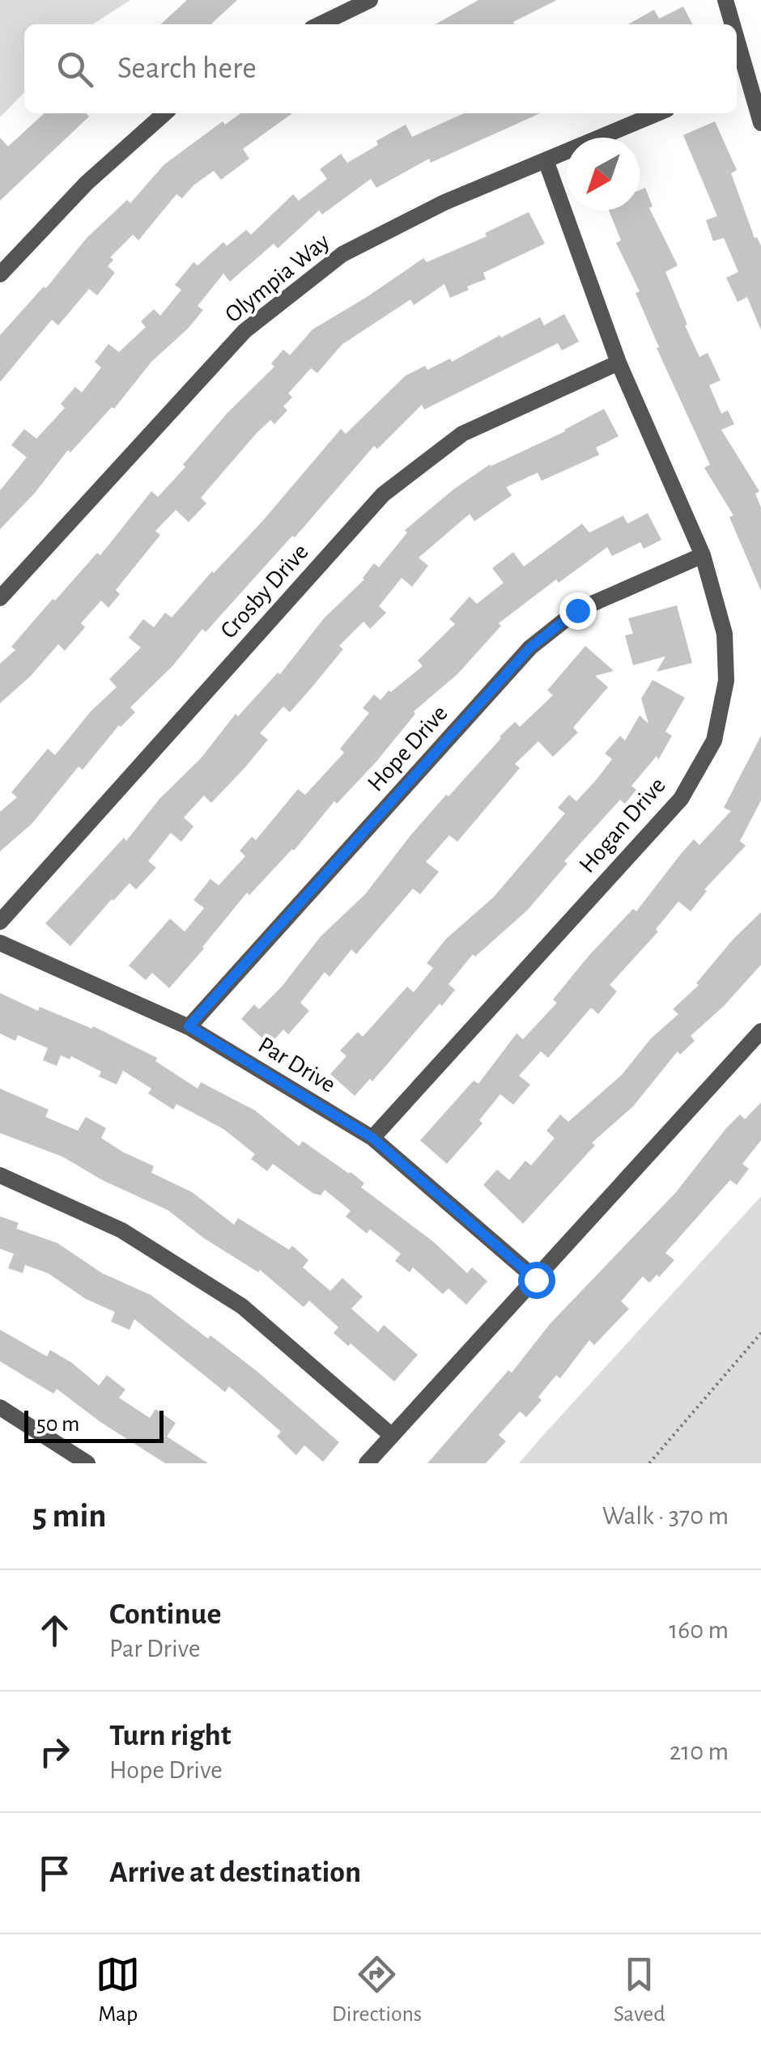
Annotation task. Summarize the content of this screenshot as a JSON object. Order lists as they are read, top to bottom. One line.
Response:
{"streets":{"street":["Olympia Way","Crosby Drive","Hope Drive","Hogan Drive","Par Drive"]},"crossings":[["Olympia Way","Hogan Drive"],["Crosby Drive","Hogan Drive"],["Hope Drive","Hogan Drive"],["Hope Drive","Par Drive"],["Hogan Drive","Par Drive"]],"scale_bar":"50 m","north":"bottom left","page":{"search":"Search here","scale":"50 m","heading":["5 min","Walk · 370 m"],"list":[["Continue","Par Drive","160 m"],["Turn right","Hope Drive","210 m"],"Arrive at destination"],"nav":["Map","Directions","Saved"]}}
